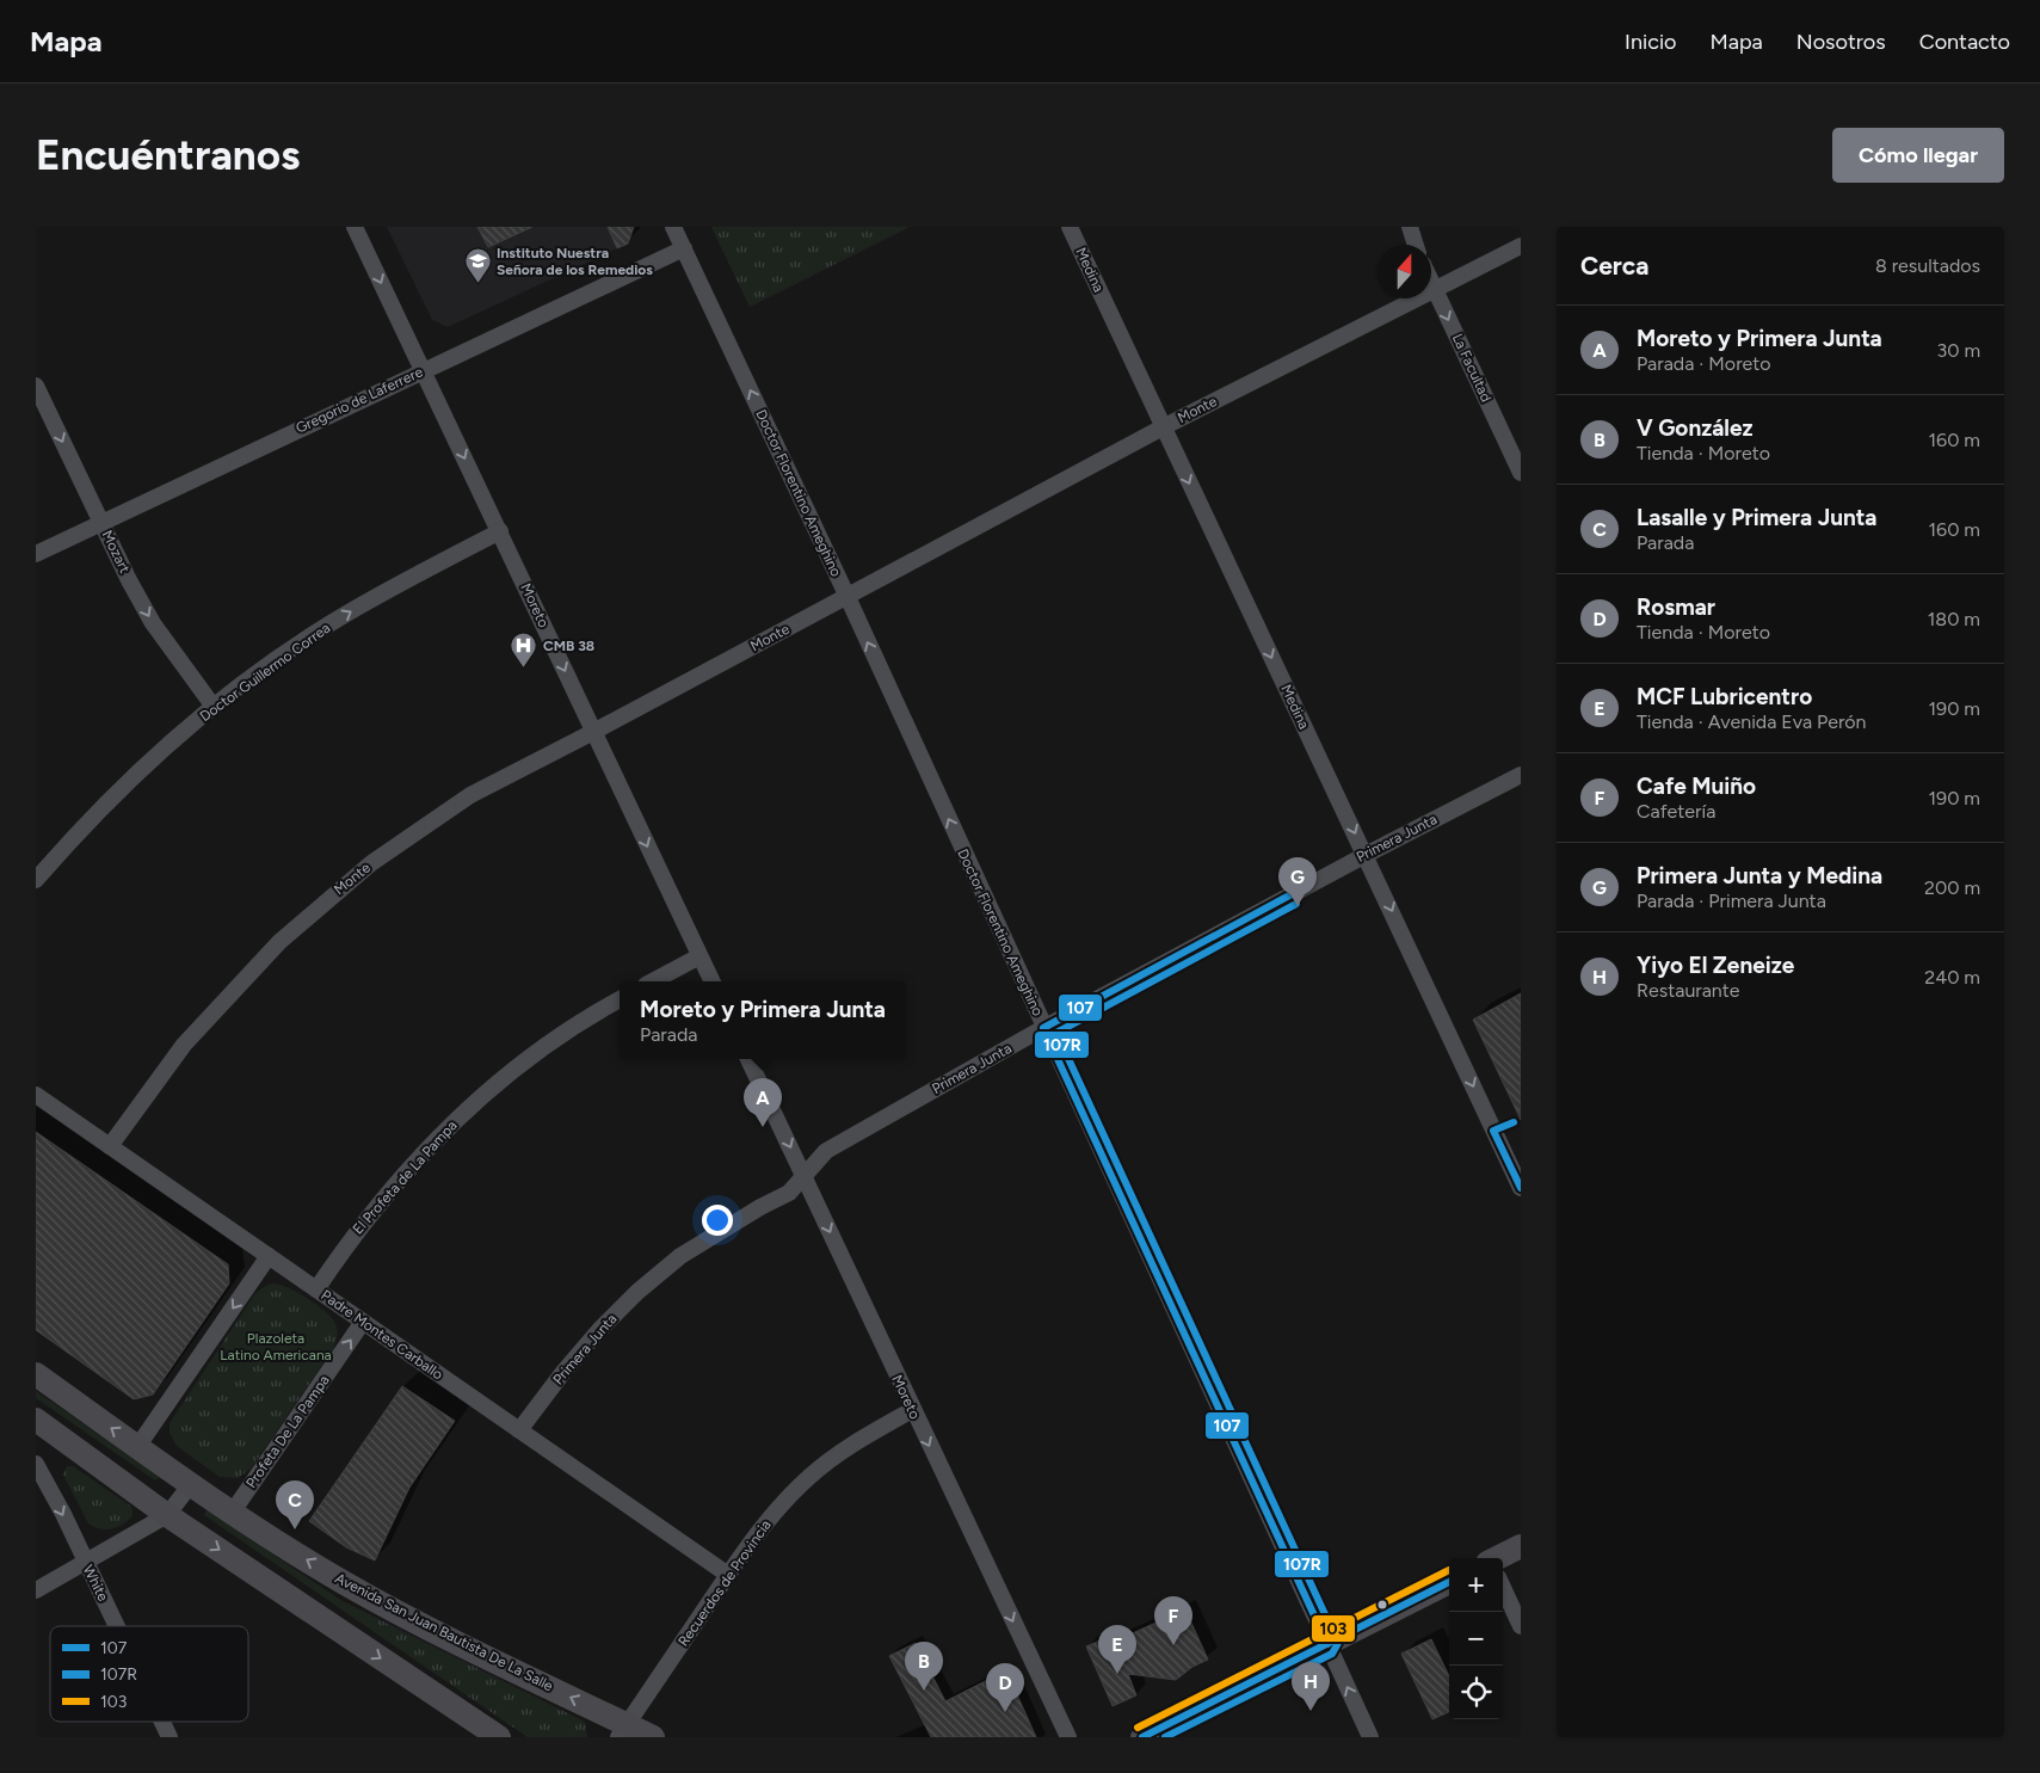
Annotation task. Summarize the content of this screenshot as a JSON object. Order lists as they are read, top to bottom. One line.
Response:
{"streets":{"street":["Medina","La Facultad","Gregorio de Laferrere","Monte","Doctor Florentino Ameghino","Mozart","Moreto","Doctor Guillermo Correa","Primera Junta","El Profeta de La Pampa","Padre Montes Carballo","Profeta De La Pampa","White","Recuerdos de Provincia","Avenida San Juan Bautista De La Salle"]},"crossings":[["Medina","Monte"],["Medina","Primera Junta"],["La Facultad","Monte"],["Gregorio de Laferrere","Doctor Florentino Ameghino"],["Gregorio de Laferrere","Mozart"],["Gregorio de Laferrere","Moreto"],["Monte","Doctor Florentino Ameghino"],["Monte","Moreto"],["Monte","Padre Montes Carballo"],["Doctor Florentino Ameghino","Primera Junta"],["Mozart","Doctor Guillermo Correa"],["Moreto","Doctor Guillermo Correa"],["Moreto","Primera Junta"],["Moreto","Recuerdos de Provincia"],["Primera Junta","Padre Montes Carballo"],["El Profeta de La Pampa","Padre Montes Carballo"],["Padre Montes Carballo","Profeta De La Pampa"],["Padre Montes Carballo","Recuerdos de Provincia"],["Profeta De La Pampa","Avenida San Juan Bautista De La Salle"],["Recuerdos de Provincia","Avenida San Juan Bautista De La Salle"]],"one_way":["Medina","La Facultad","Doctor Florentino Ameghino","Mozart","Moreto","Doctor Guillermo Correa","White"],"parks":["Plazoleta Latino Americana"],"places":{"school or university":["Instituto Nuestra Señora de los Remedios"],"hospital":["CMB 38"]},"lines":["transit line 107","transit line 107R","transit line 103"],"legend":["107","107R","103"],"north":"top","page":{"header":"Mapa","nav":["Inicio","Mapa","Nosotros","Contacto"],"buttons":"Cómo llegar","title":"Encuéntranos","heading":["Cerca","8 resultados"],"list":[{"mark":"A","name":"Moreto y Primera Junta","note":"Parada · Moreto","value":"30 m"},{"mark":"B","name":"V González","note":"Tienda · Moreto","value":"160 m"},{"mark":"C","name":"Lasalle y Primera Junta","note":"Parada","value":"160 m"},{"mark":"D","name":"Rosmar","note":"Tienda · Moreto","value":"180 m"},{"mark":"E","name":"MCF Lubricentro","note":"Tienda · Avenida Eva Perón","value":"190 m"},{"mark":"F","name":"Cafe Muiño","note":"Cafetería","value":"190 m"},{"mark":"G","name":"Primera Junta y Medina","note":"Parada · Primera Junta","value":"200 m"},{"mark":"H","name":"Yiyo El Zeneize","note":"Restaurante","value":"240 m"}],"pins":["G","A","C","F","E","B","H","D"],"popup":["Moreto y Primera Junta","Parada"],"map_buttons":["+","−"]}}
